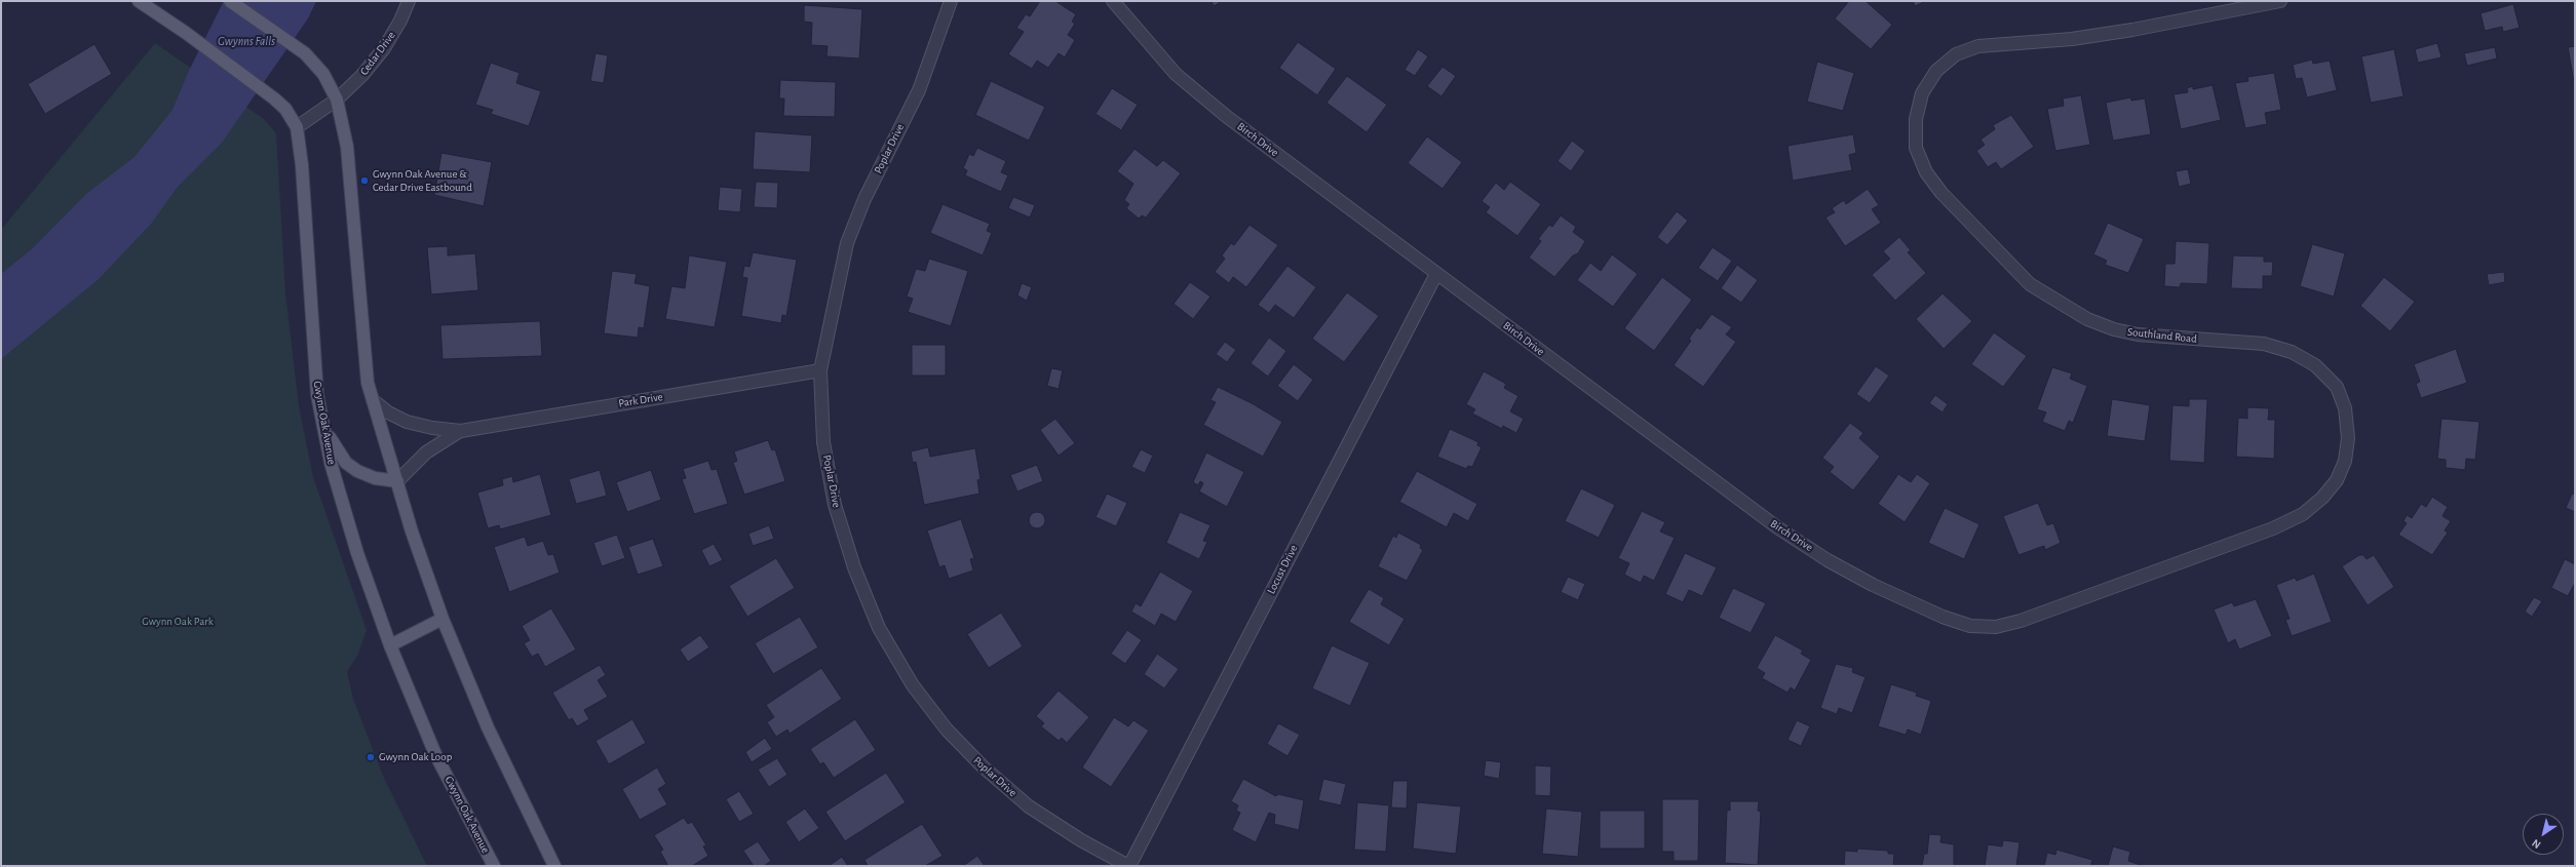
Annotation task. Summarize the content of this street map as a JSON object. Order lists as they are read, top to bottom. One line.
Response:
{"streets":{"main road":["Gwynn Oak Avenue"],"street":["Cedar Drive","Birch Drive","Poplar Drive","Southland Road","Park Drive","Locust Drive"]},"crossings":[["Cedar Drive","Gwynn Oak Avenue"],["Birch Drive","Southland Road"],["Birch Drive","Locust Drive"],["Poplar Drive","Park Drive"],["Poplar Drive","Locust Drive"]],"water":["Gwynns Falls"],"parks":["Gwynn Oak Park"],"places":["Gwynn Oak Avenue & Cedar Drive Eastbound","Gwynn Oak Loop"],"north":"bottom left"}
